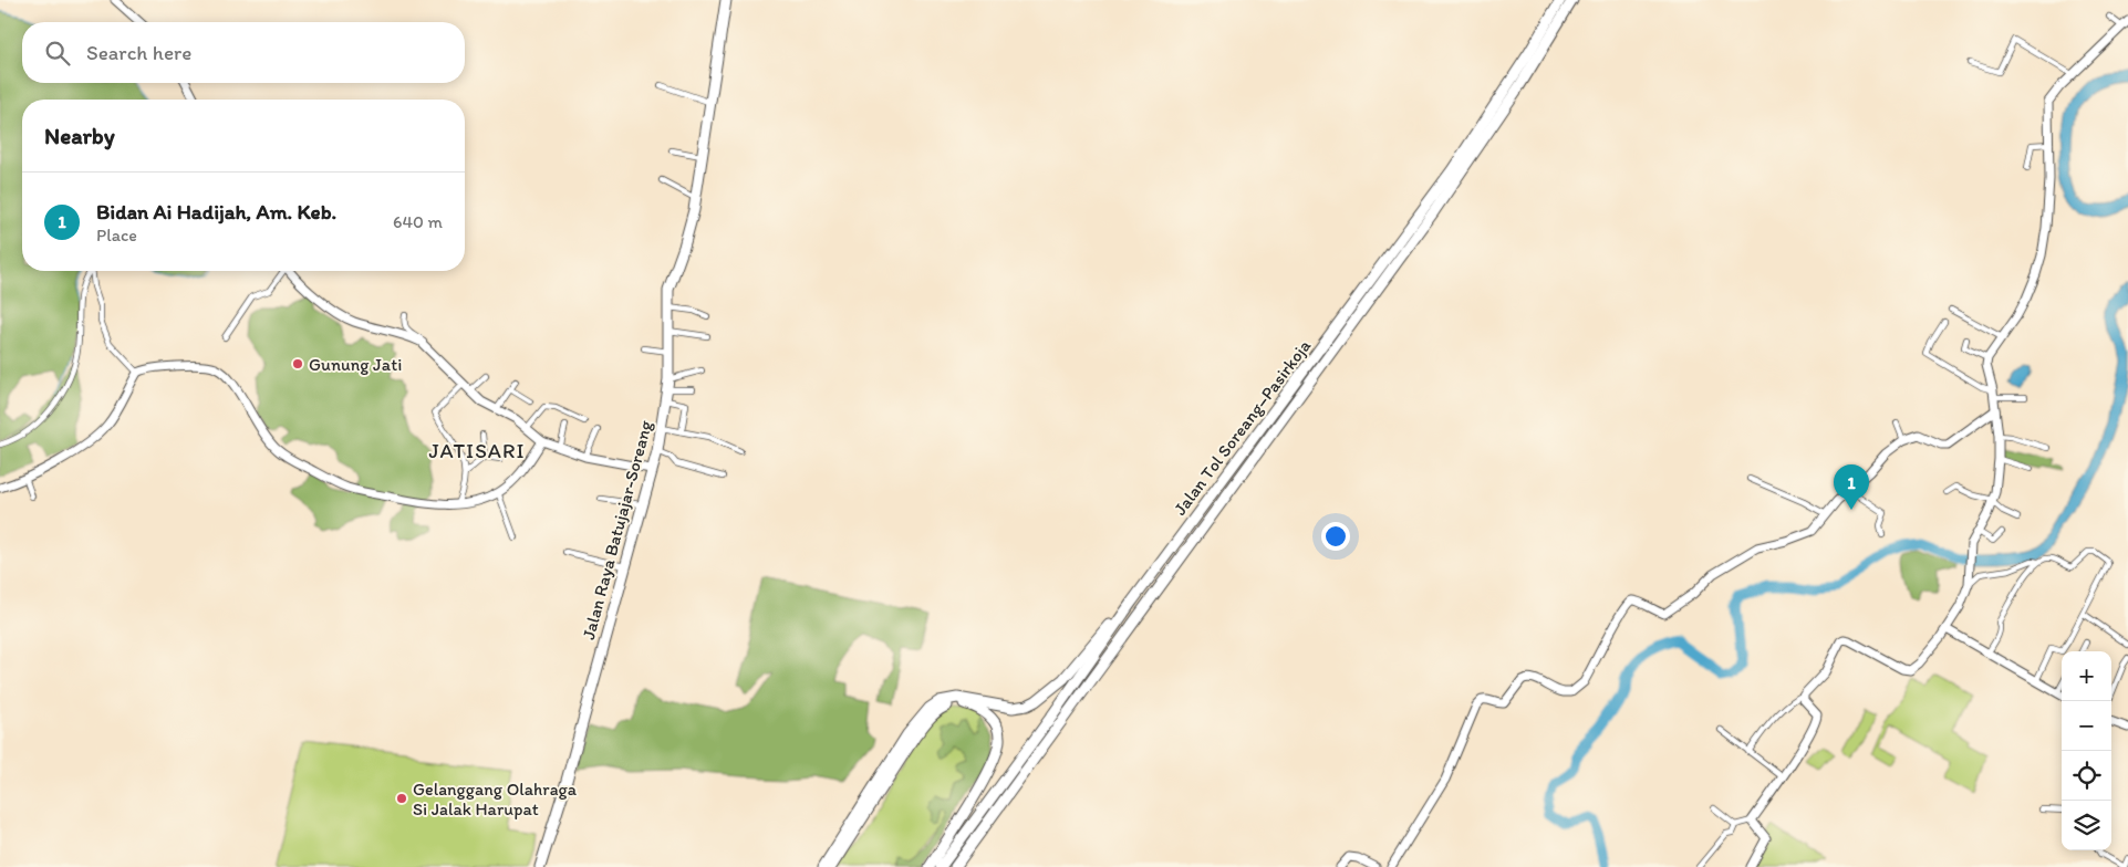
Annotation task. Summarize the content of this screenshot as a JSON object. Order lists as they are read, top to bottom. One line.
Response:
{"streets":{"highway":["Jalan Tol Soreang–Pasirkoja","Jalan Raya Batujajar-Soreang"]},"districts":["JATISARI"],"places":["Gunung Jati","Gelanggang Olahraga Si Jalak Harupat"],"page":{"search":"Search here","heading":"Nearby","list":[{"mark":"1","name":"Bidan Ai Hadijah, Am. Keb.","note":"Place","value":"640 m"}],"pins":"1","map_buttons":["+","−"]}}
